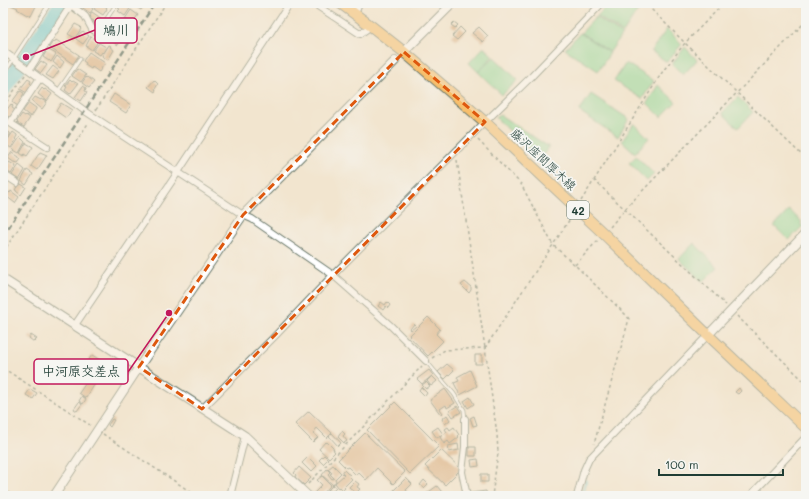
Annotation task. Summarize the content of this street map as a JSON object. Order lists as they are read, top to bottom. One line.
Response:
{"streets":{"main road":["藤沢座間厚木線","42"]},"places":["鳩川","中河原交差点"],"scale_bar":"100 m"}
